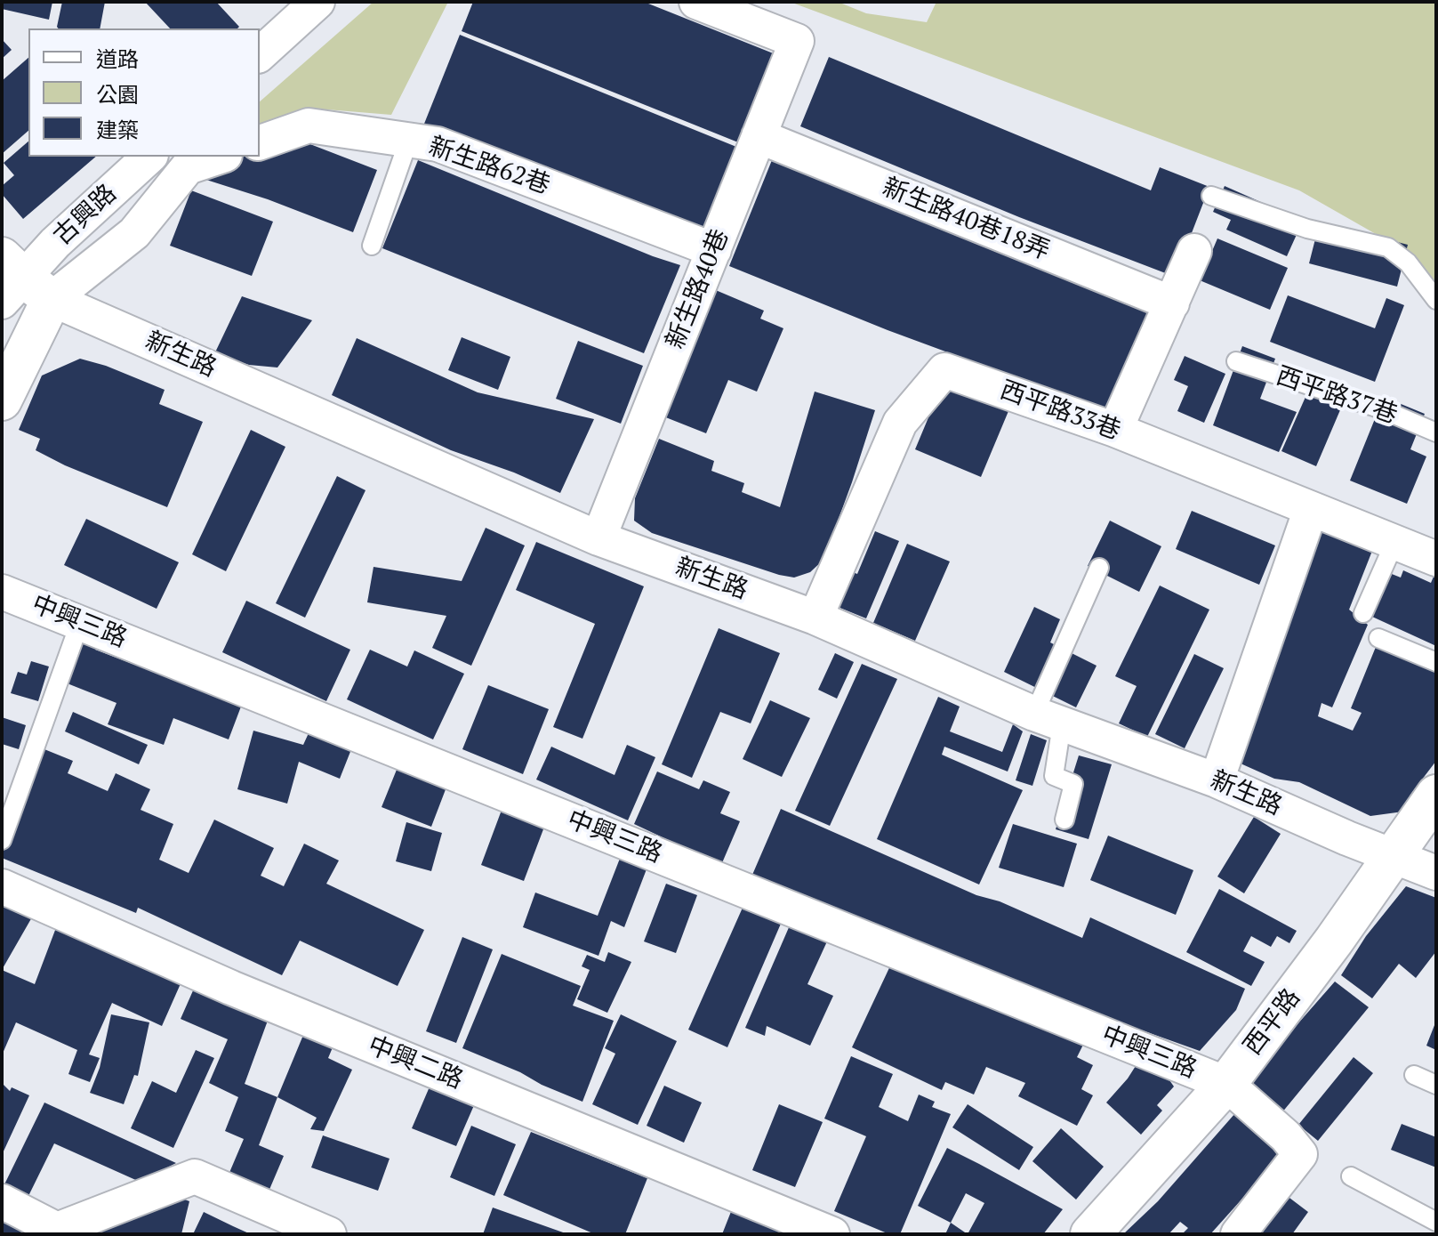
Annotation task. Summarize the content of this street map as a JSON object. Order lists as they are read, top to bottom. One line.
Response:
{"streets":{"main road":["西平路"],"street":["新生路62巷","古興路","新生路40巷18弄","新生路40巷","新生路","西平路33巷","中興三路","中興二路"],"lane":["西平路37巷"]},"crossings":[["新生路62巷","新生路40巷"],["古興路","新生路"],["新生路40巷18弄","新生路40巷"],["新生路40巷","新生路"],["新生路","西平路33巷"],["新生路","西平路"],["中興三路","西平路"]],"legend":["道路","公園","建築"]}
